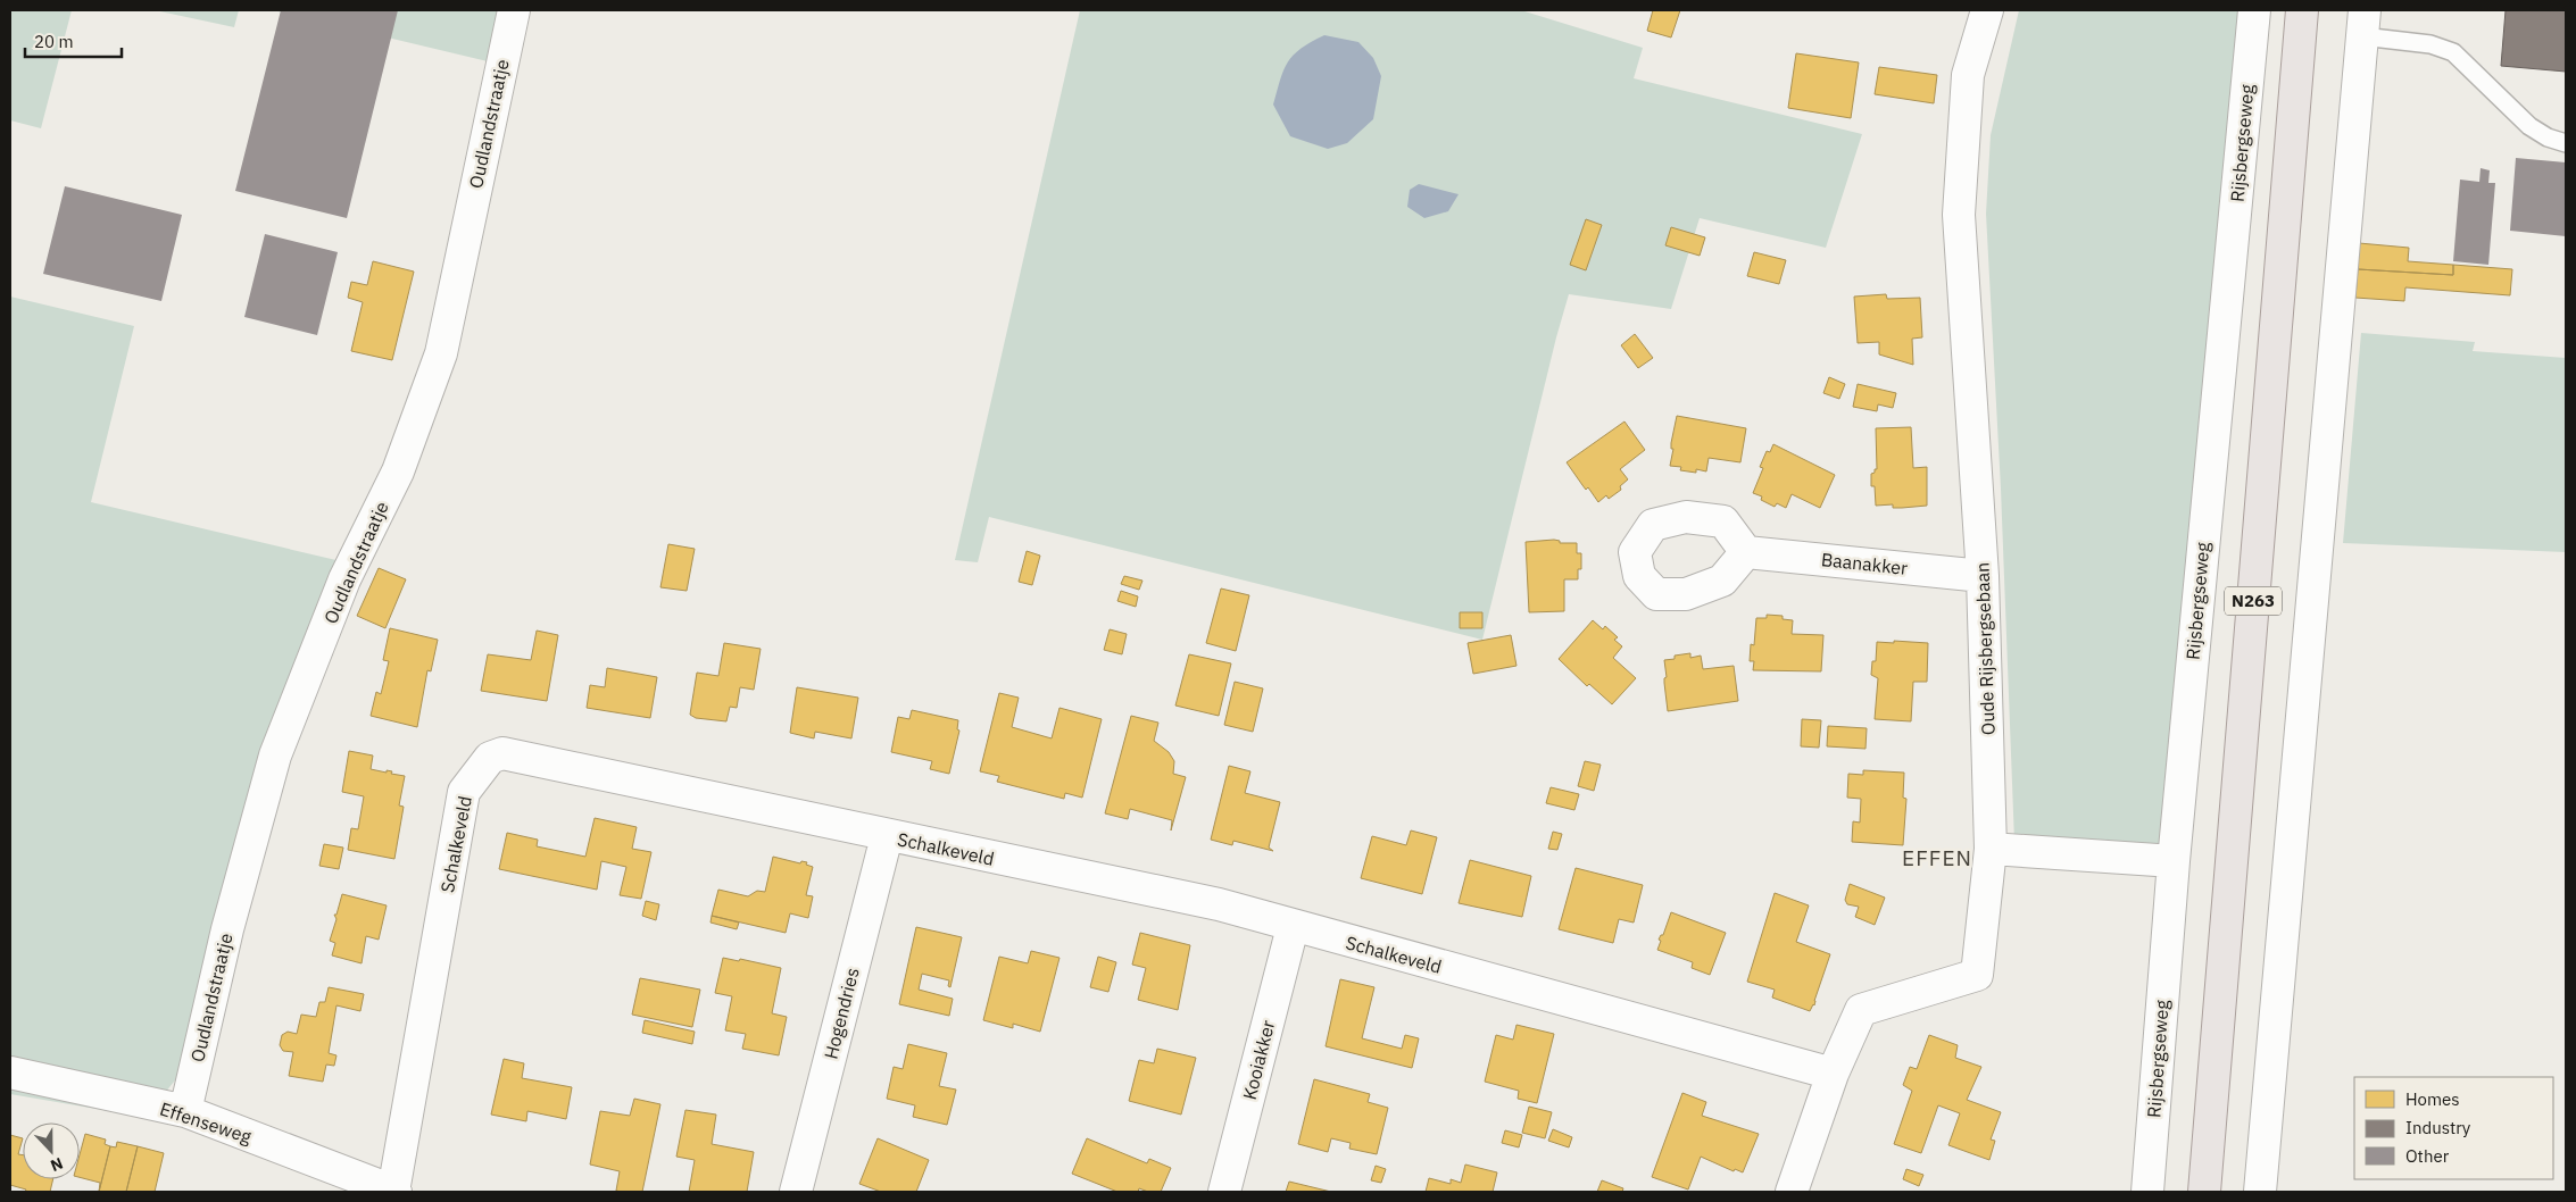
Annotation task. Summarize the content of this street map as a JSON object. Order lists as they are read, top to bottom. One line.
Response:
{"streets":{"main road":["N263"],"street":["Oudlandstraatje","Rijsbergseweg","Baanakker","Oude Rijsbergsebaan","Schalkeveld","Hogendries","Kooiakker","Effenseweg"]},"crossings":[["Oudlandstraatje","Effenseweg"],["Baanakker","Oude Rijsbergsebaan"],["Oude Rijsbergsebaan","Schalkeveld"],["Schalkeveld","Hogendries"],["Schalkeveld","Kooiakker"],["Schalkeveld","Effenseweg"]],"districts":["EFFEN"],"legend":["Homes","Industry","Other"],"scale_bar":"20 m","north":"bottom"}
